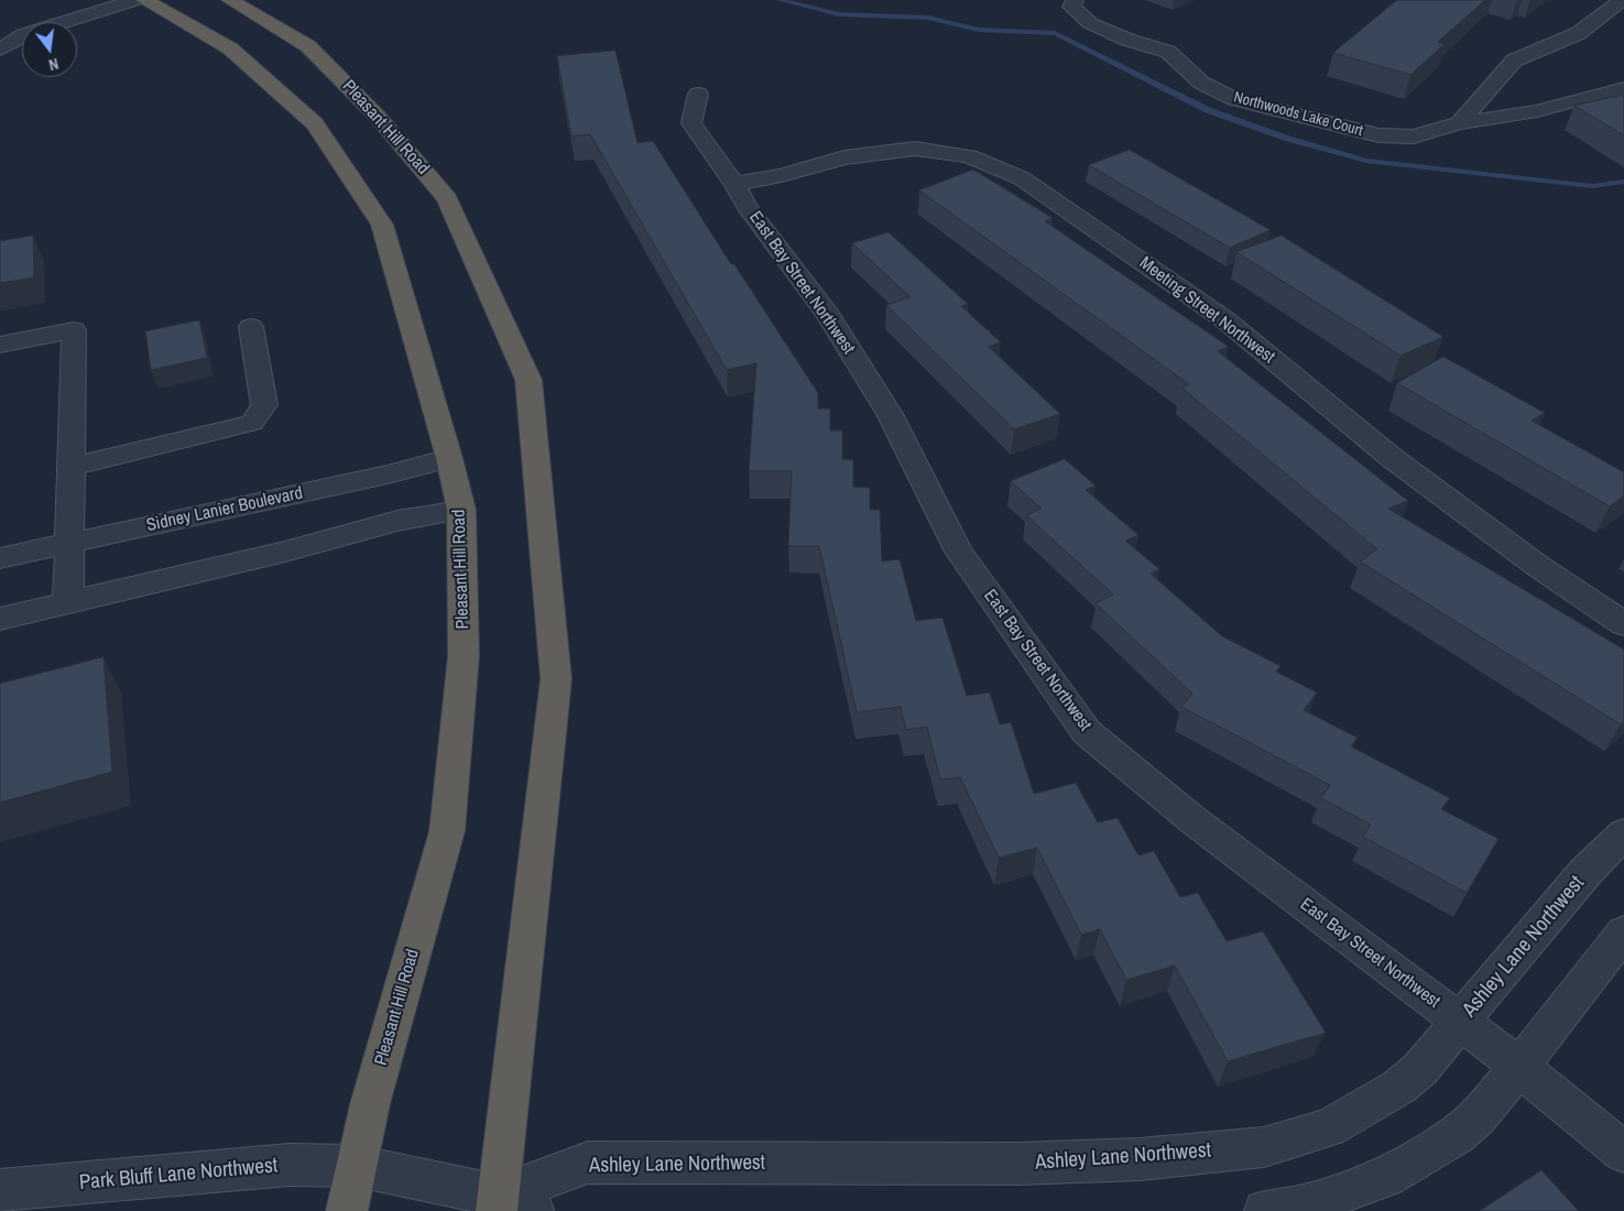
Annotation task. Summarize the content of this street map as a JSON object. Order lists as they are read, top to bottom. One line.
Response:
{"streets":{"highway":["Pleasant Hill Road"],"street":["Northwoods Lake Court","East Bay Street Northwest","Meeting Street Northwest","Sidney Lanier Boulevard","Ashley Lane Northwest","Park Bluff Lane Northwest"]},"crossings":[["Pleasant Hill Road","Sidney Lanier Boulevard"],["Pleasant Hill Road","Ashley Lane Northwest"],["Pleasant Hill Road","Park Bluff Lane Northwest"],["East Bay Street Northwest","Meeting Street Northwest"],["East Bay Street Northwest","Ashley Lane Northwest"]],"north":"bottom"}
